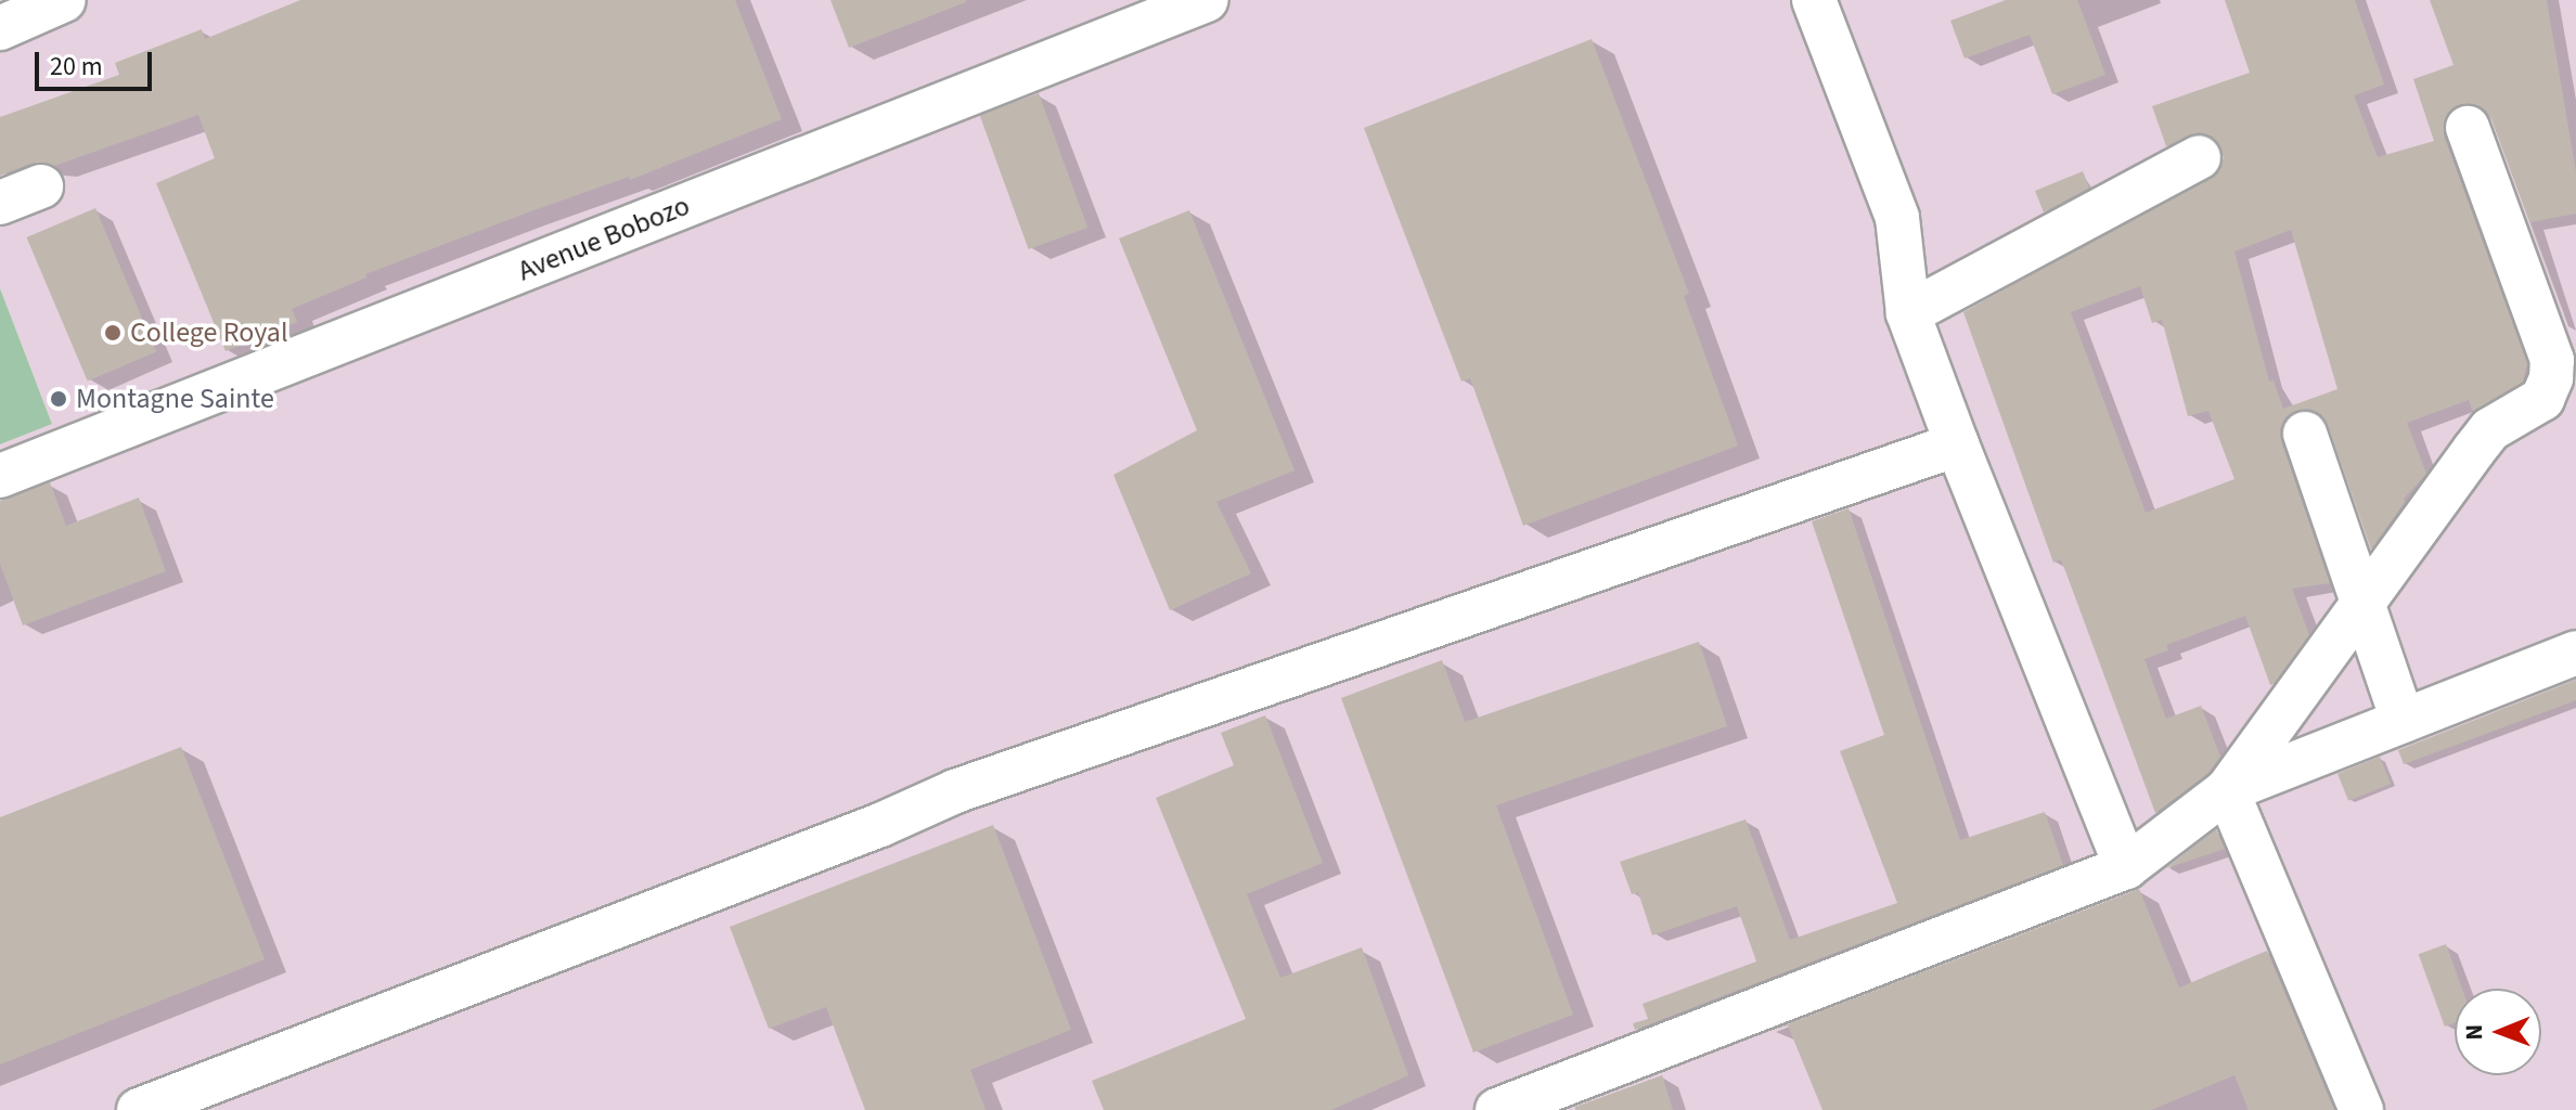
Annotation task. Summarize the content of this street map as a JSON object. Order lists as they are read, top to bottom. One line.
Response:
{"streets":{"street":["Avenue Bobozo"]},"places":["College Royal","Montagne Sainte"],"scale_bar":"20 m","north":"left"}
